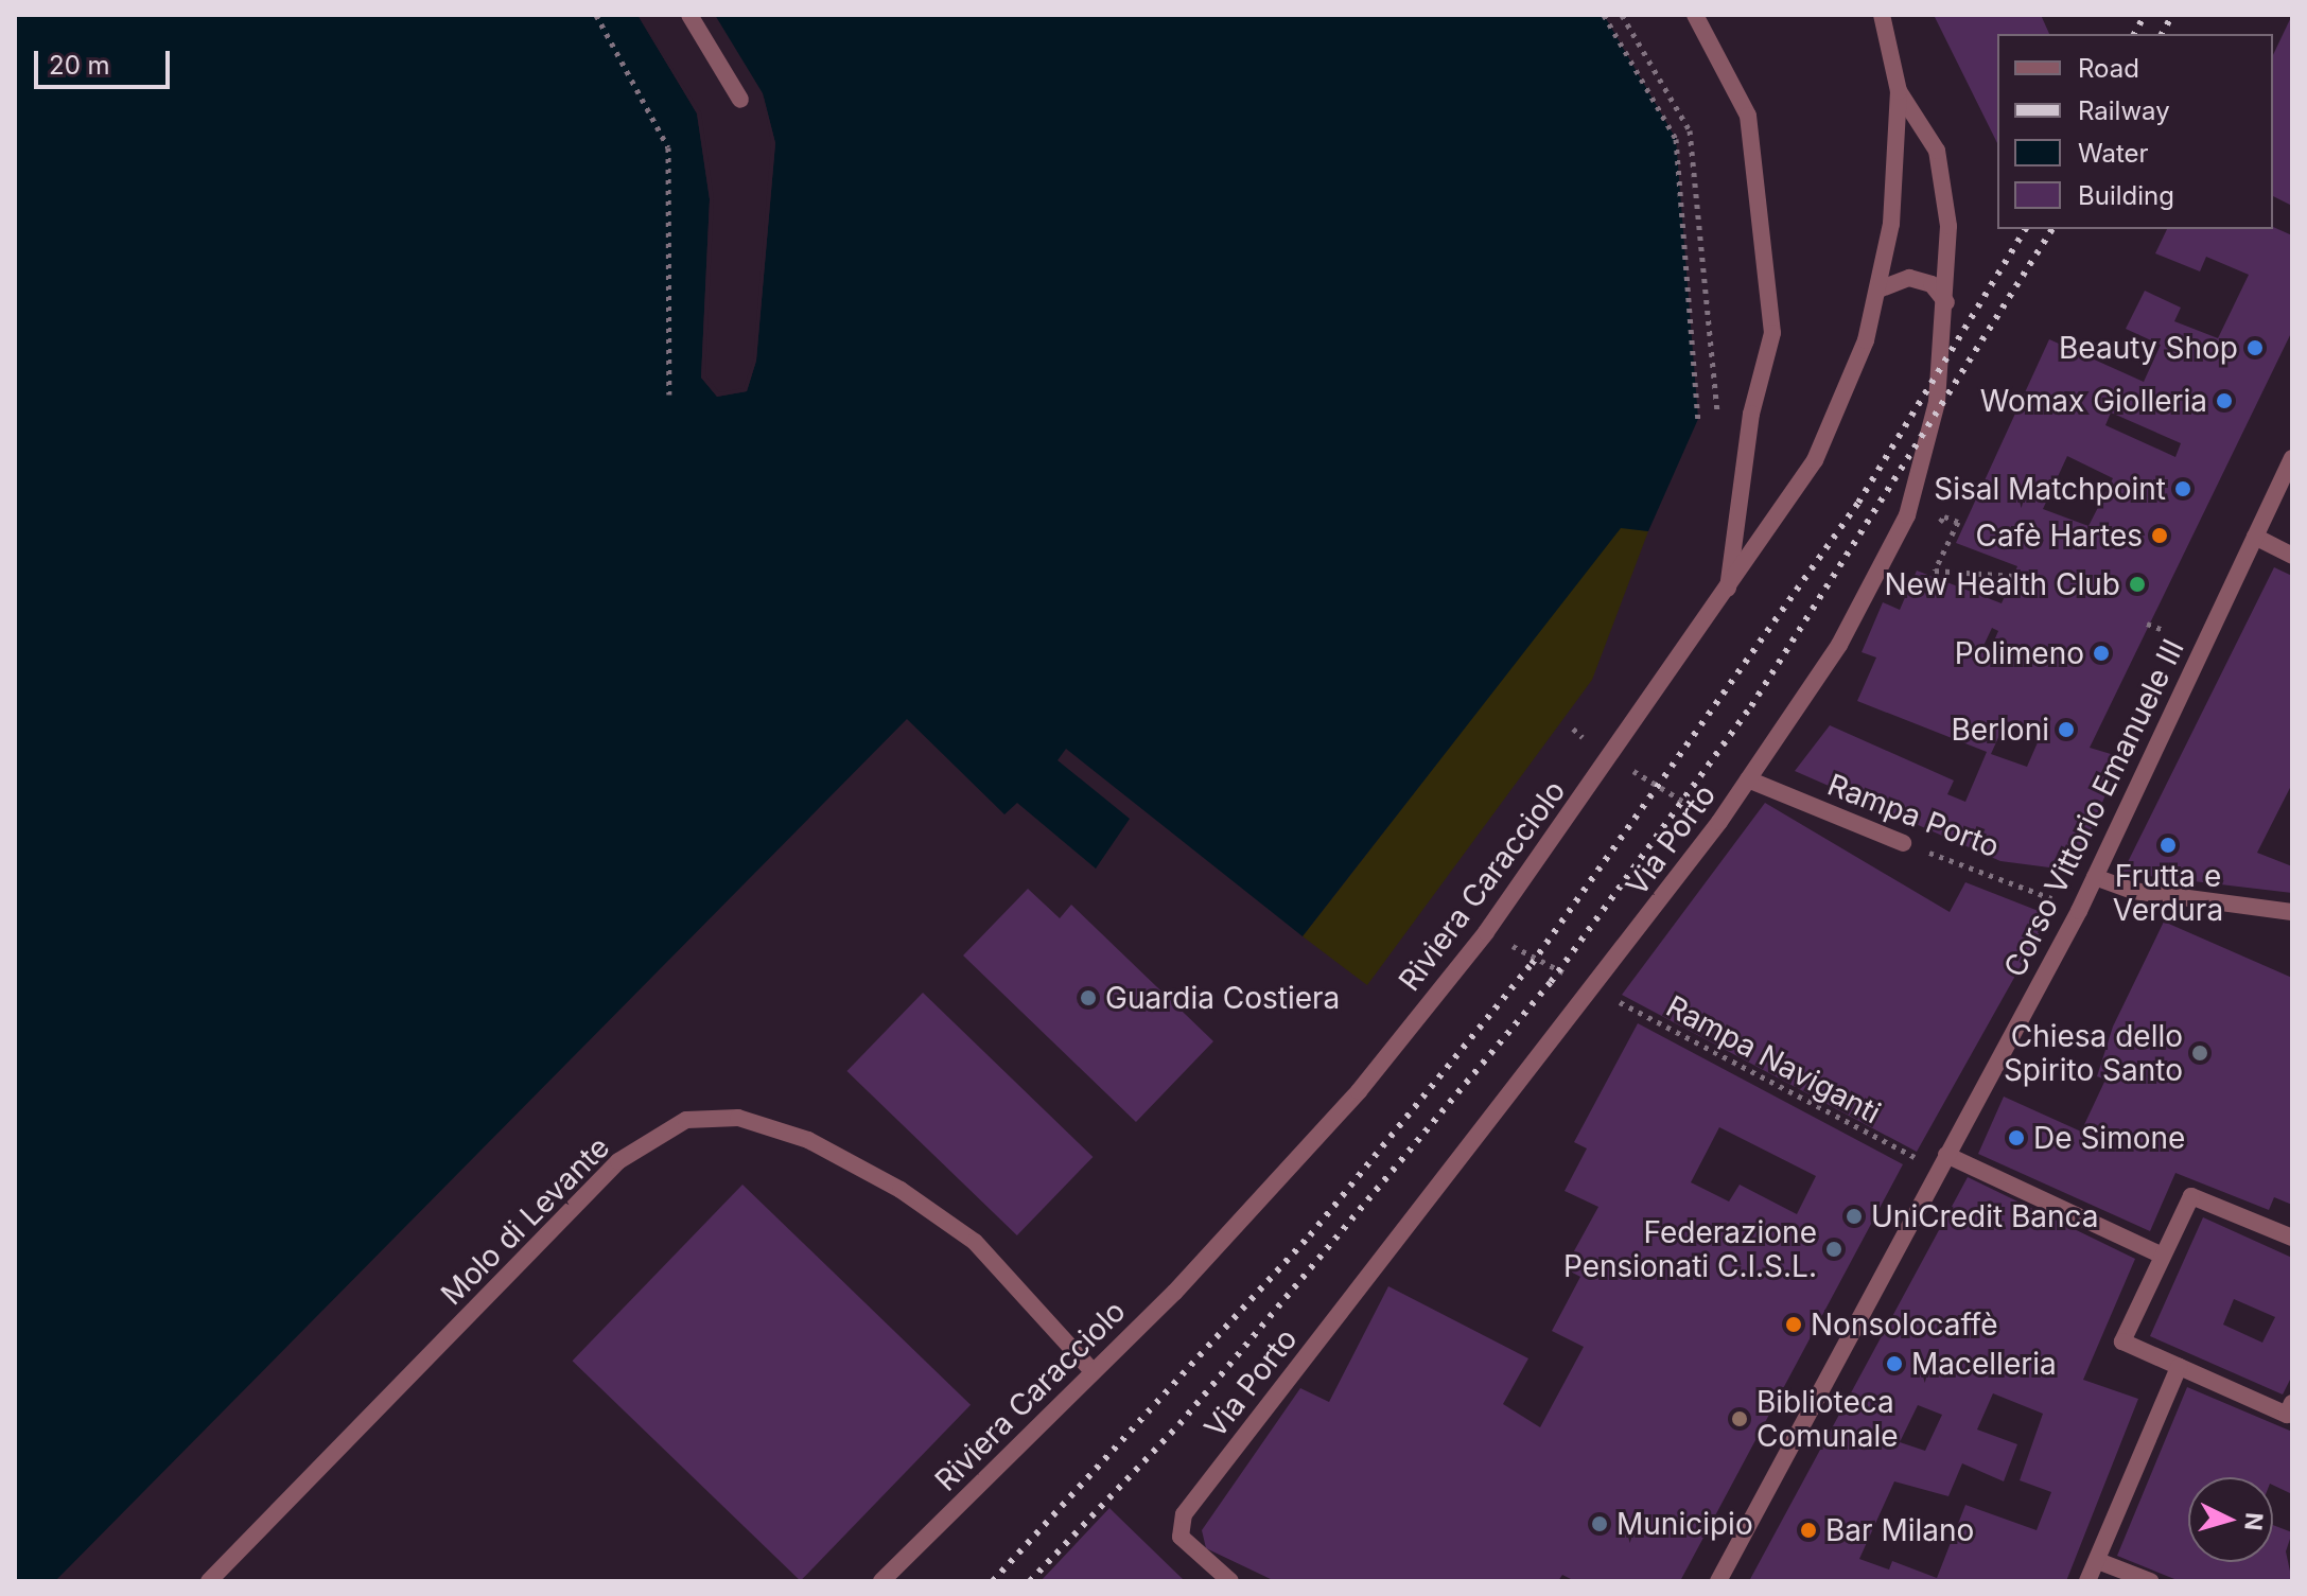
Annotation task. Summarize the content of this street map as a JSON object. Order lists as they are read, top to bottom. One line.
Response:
{"streets":{"street":["Corso Vittorio Emanuele III","Rampa Porto","Via Porto","Riviera Caracciolo","Molo di Levante"],"path":["Rampa Naviganti"]},"crossings":[["Rampa Porto","Via Porto"],["Via Porto","Riviera Caracciolo"],["Riviera Caracciolo","Molo di Levante"]],"places":["Beauty Shop","Womax Giolleria","Sisal Matchpoint","Cafè Hartes","New Health Club","Polimeno","Berloni","Frutta e Verdura","Guardia Costiera","Chiesa dello Spirito Santo","De Simone","UniCredit Banca","Federazione Pensionati C.I.S.L.","Nonsolocaffè","Macelleria","Biblioteca Comunale","Municipio","Bar Milano"],"legend":["Road","Railway","Water","Building"],"scale_bar":"20 m","north":"right"}
